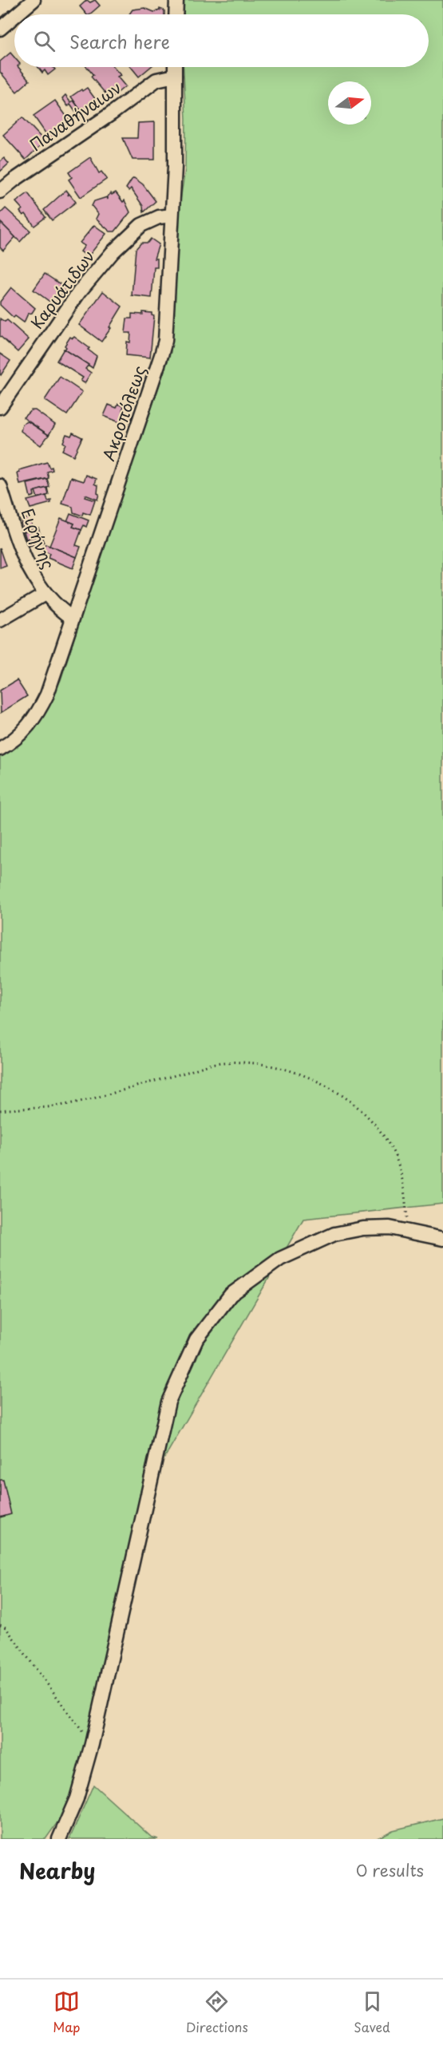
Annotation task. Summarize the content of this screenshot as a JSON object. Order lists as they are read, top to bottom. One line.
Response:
{"streets":{"street":["Παναθήναιων","Καρυάτιδων","Ακροπόλεως","Ειρήνης"]},"crossings":[["Παναθήναιων","Ακροπόλεως"],["Καρυάτιδων","Ακροπόλεως"],["Ακροπόλεως","Ειρήνης"]],"north":"right","page":{"search":"Search here","heading":["Nearby","0 results"],"nav":["Map","Directions","Saved"]}}
